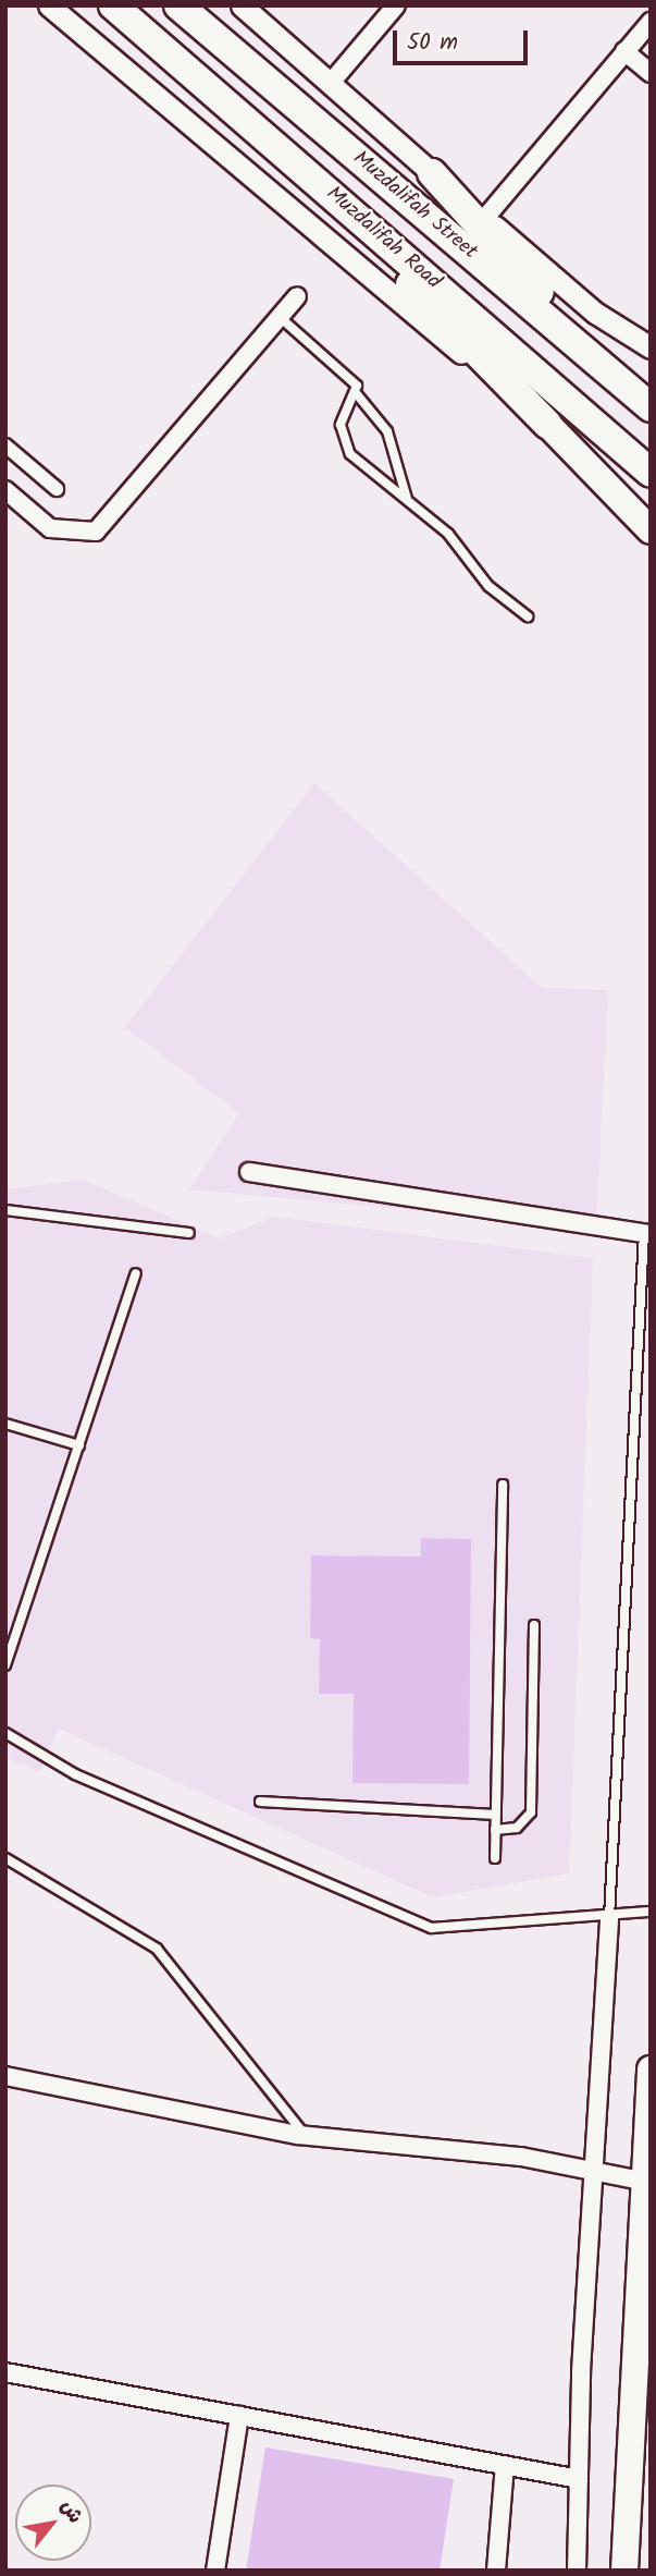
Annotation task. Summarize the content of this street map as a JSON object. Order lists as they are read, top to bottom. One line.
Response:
{"streets":{"highway":["Muzdalifah Street","Muzdalifah Road"]},"scale_bar":"50 m","north":"top right"}
